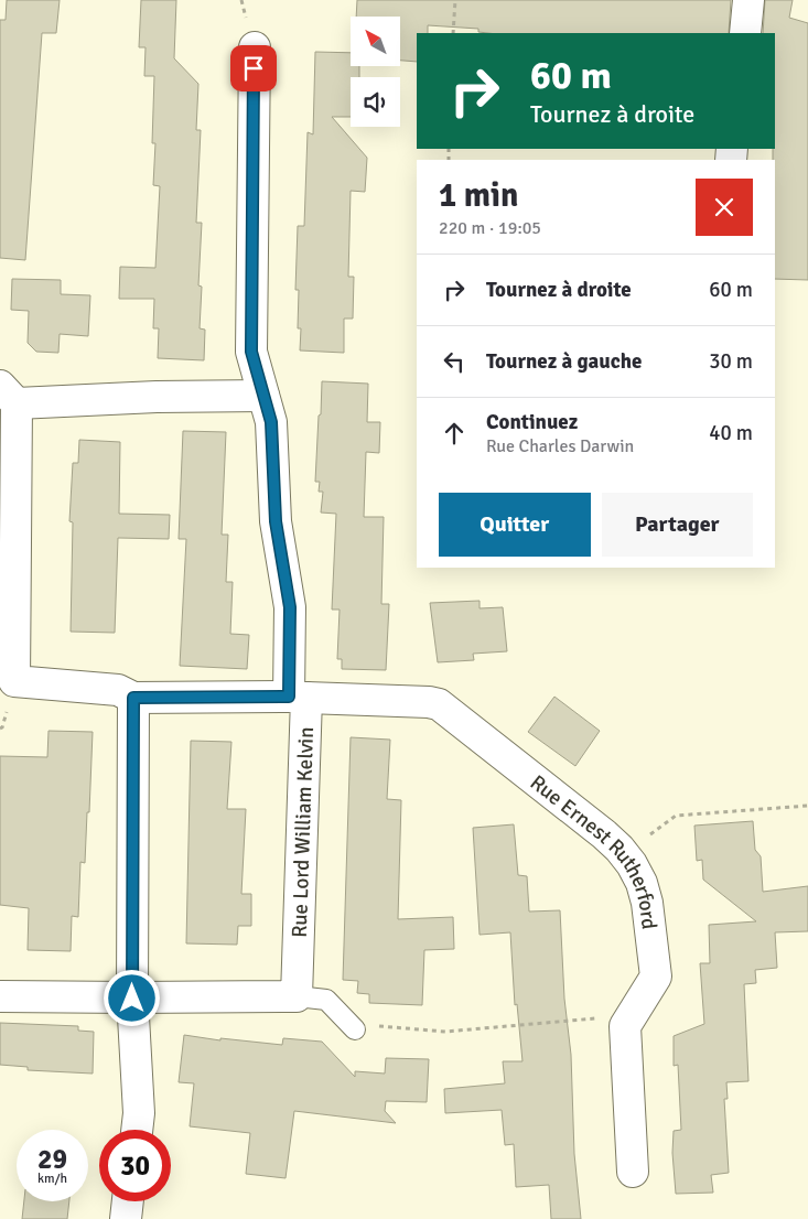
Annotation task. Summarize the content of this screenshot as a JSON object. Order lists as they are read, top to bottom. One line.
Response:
{"streets":{"street":["Rue Lord William Kelvin","Rue Ernest Rutherford"]},"crossings":[["Rue Lord William Kelvin","Rue Ernest Rutherford"]],"north":"top left","page":{"turn":["60 m","Tournez à droite"],"heading":["1 min","220 m · 19:05"],"list":[{"name":"Tournez à droite","value":"60 m"},{"name":"Tournez à gauche","value":"30 m"},{"name":"Continuez","note":"Rue Charles Darwin","value":"40 m"}],"buttons":["Quitter","Partager"],"speed":"29 km/h","limit":"30"}}
